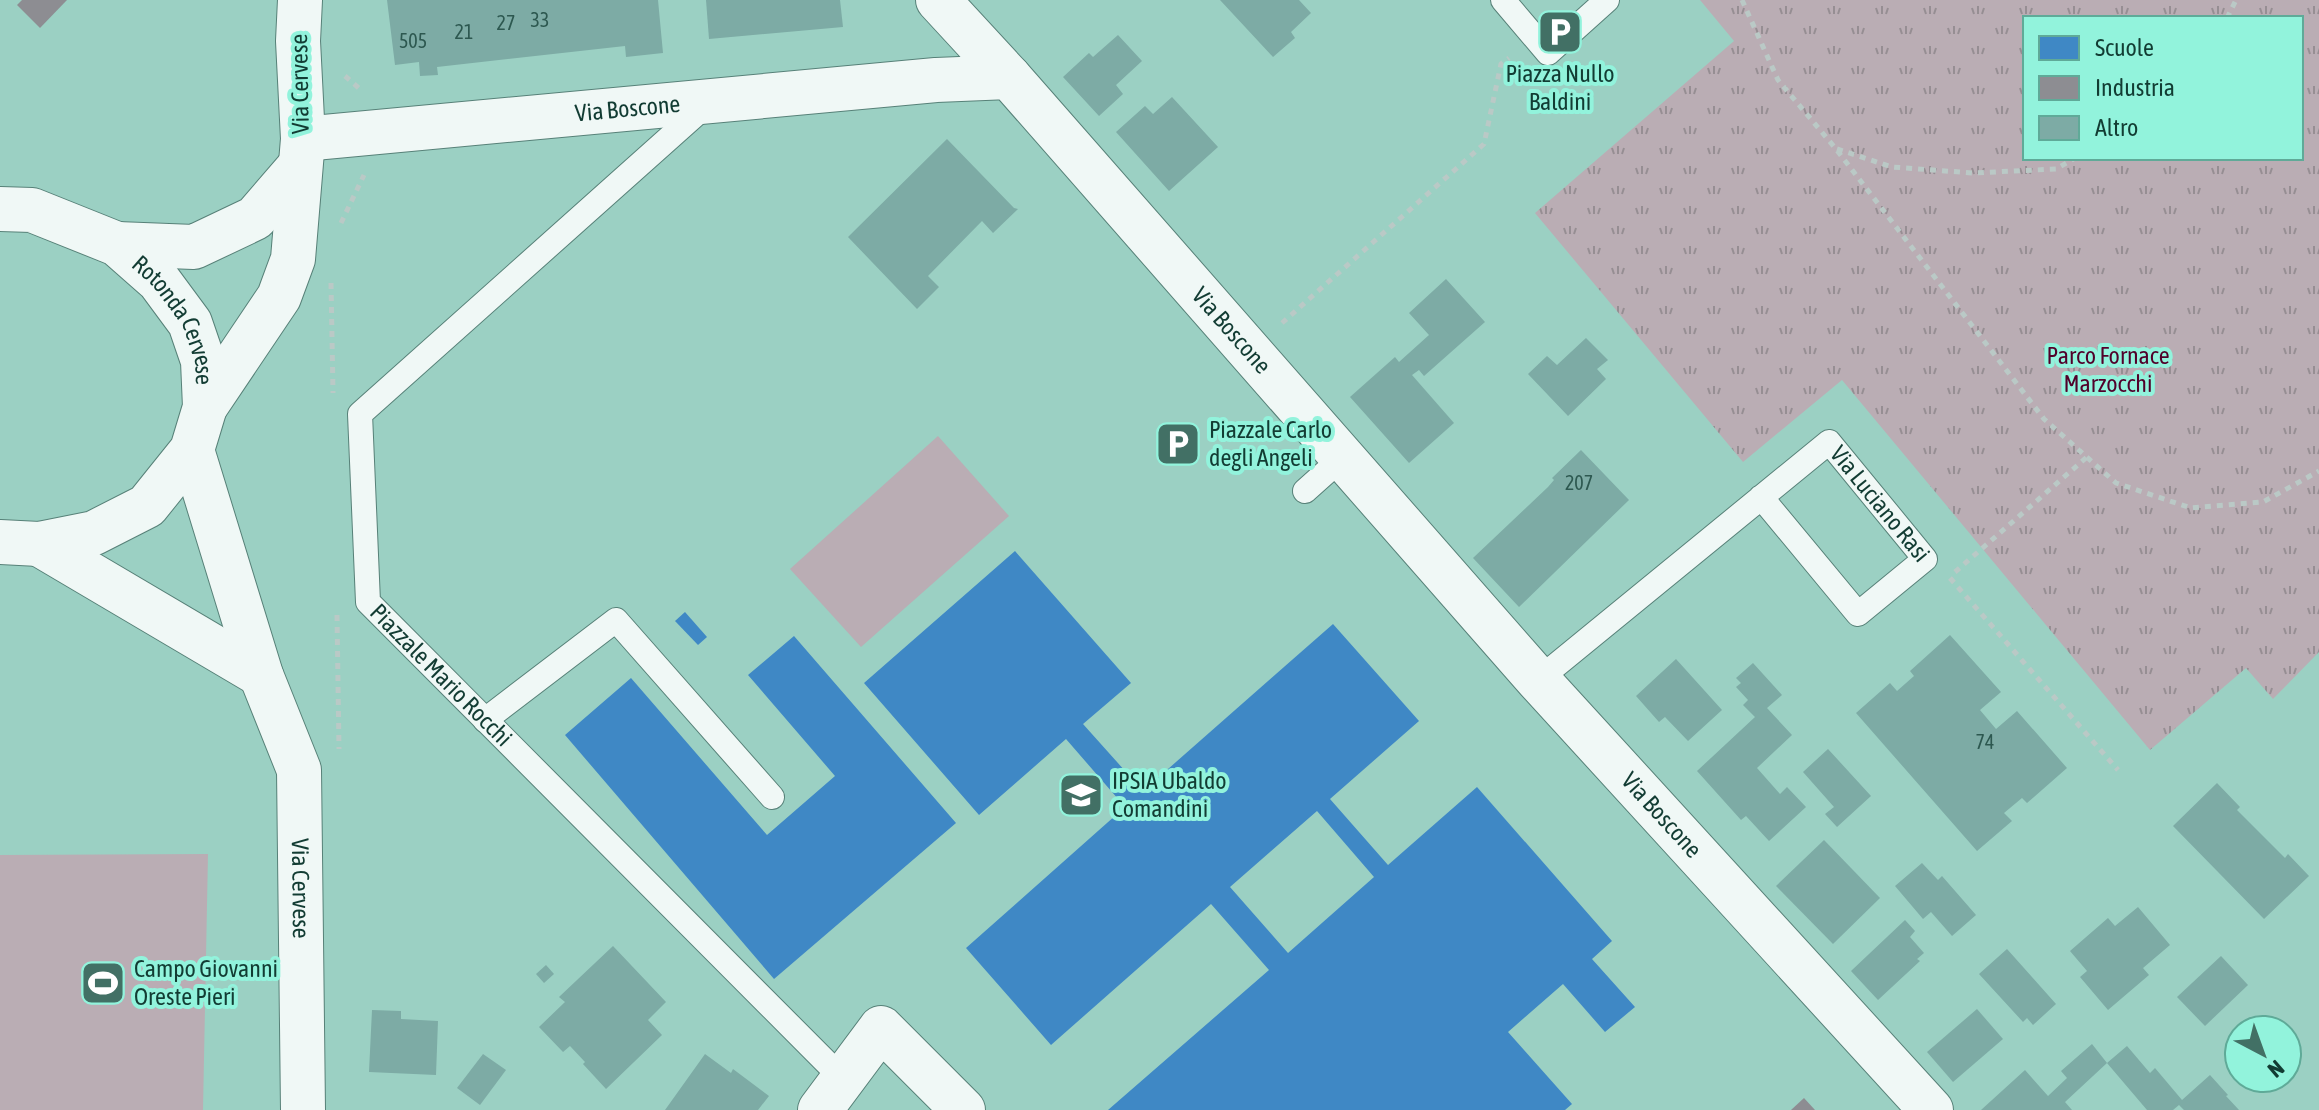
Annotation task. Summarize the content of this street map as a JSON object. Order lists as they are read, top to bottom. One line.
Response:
{"streets":{"street":["Via Cervese","Via Boscone","Rotonda Cervese"],"lane":["Via Luciano Rasi","Piazzale Mario Rocchi"]},"crossings":[["Via Cervese","Via Boscone"],["Via Cervese","Rotonda Cervese"],["Via Boscone","Via Luciano Rasi"],["Via Boscone","Piazzale Mario Rocchi"]],"parks":["Parco Fornace Marzocchi"],"places":{"parking":["Piazza Nullo Baldini","Piazzale Carlo degli Angeli"],"school or university":["IPSIA Ubaldo Comandini"],"sports":["Campo Giovanni Oreste Pieri"]},"house_numbers":["33","27","21","505","207","74"],"legend":["Scuole","Industria","Altro"],"north":"bottom right"}
